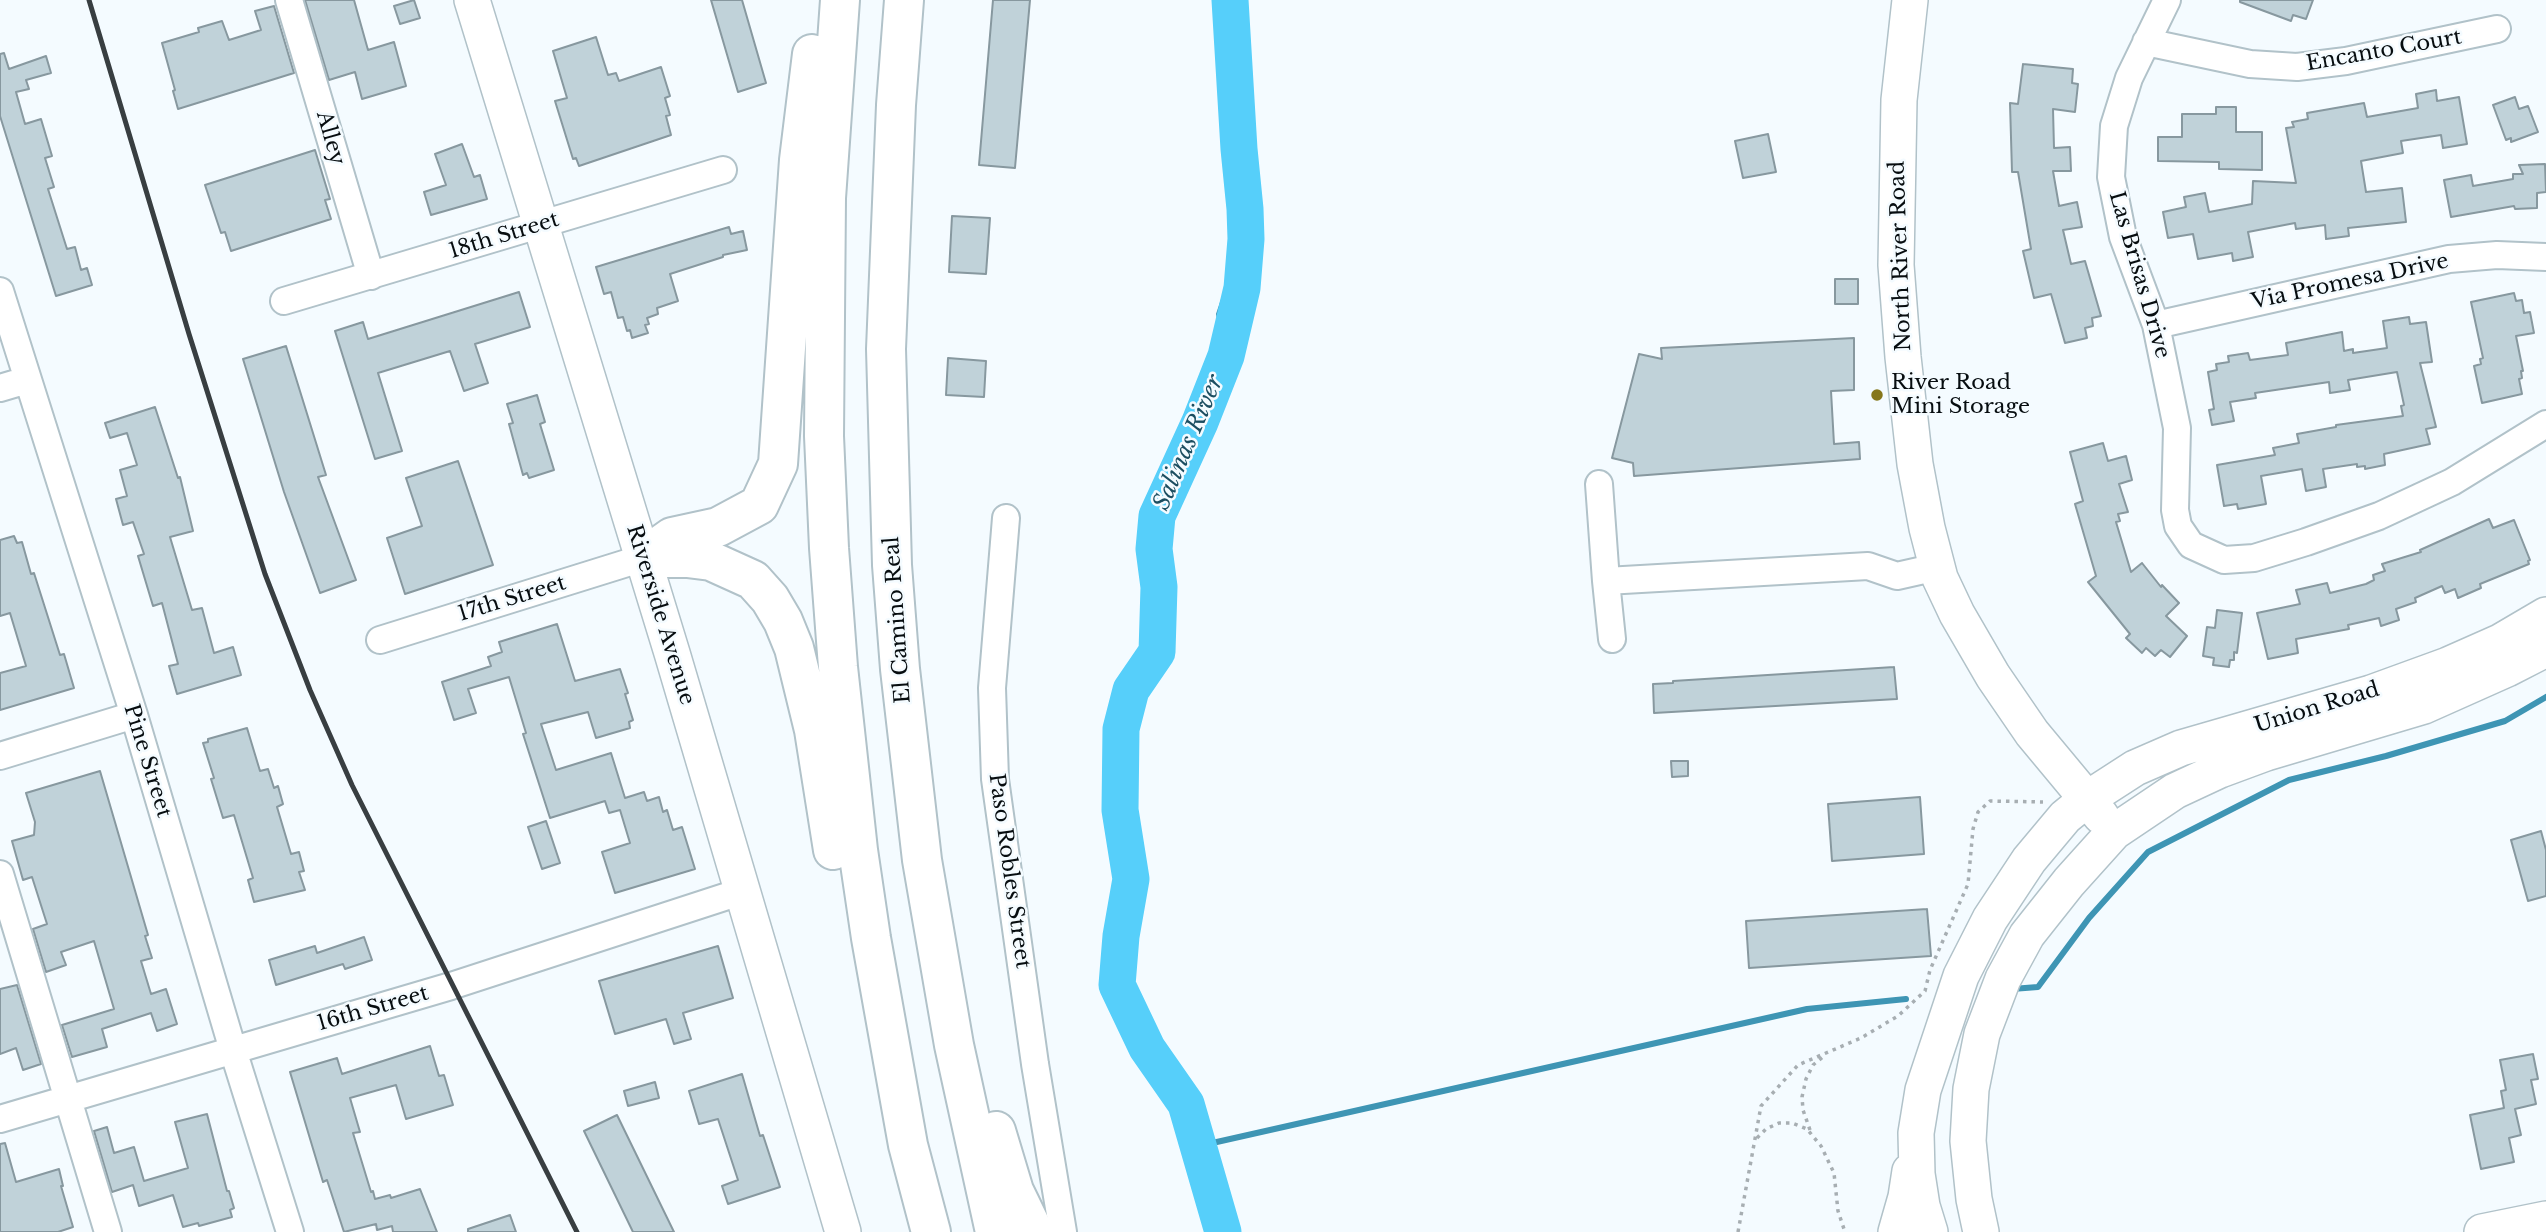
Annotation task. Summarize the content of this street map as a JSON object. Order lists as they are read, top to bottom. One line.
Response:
{"streets":{"highway":["El Camino Real"],"main road":["North River Road","Riverside Avenue","Union Road"],"street":["Encanto Court","Alley","18th Street","Las Brisas Drive","Via Promesa Drive","17th Street","Pine Street","Paso Robles Street","16th Street"]},"crossings":[["Encanto Court","Las Brisas Drive"],["Alley","18th Street"],["18th Street","Riverside Avenue"],["North River Road","Union Road"],["Las Brisas Drive","Via Promesa Drive"],["17th Street","Riverside Avenue"],["Riverside Avenue","16th Street"],["Pine Street","16th Street"]],"water":["Salinas River"],"places":["River Road Mini Storage"]}
